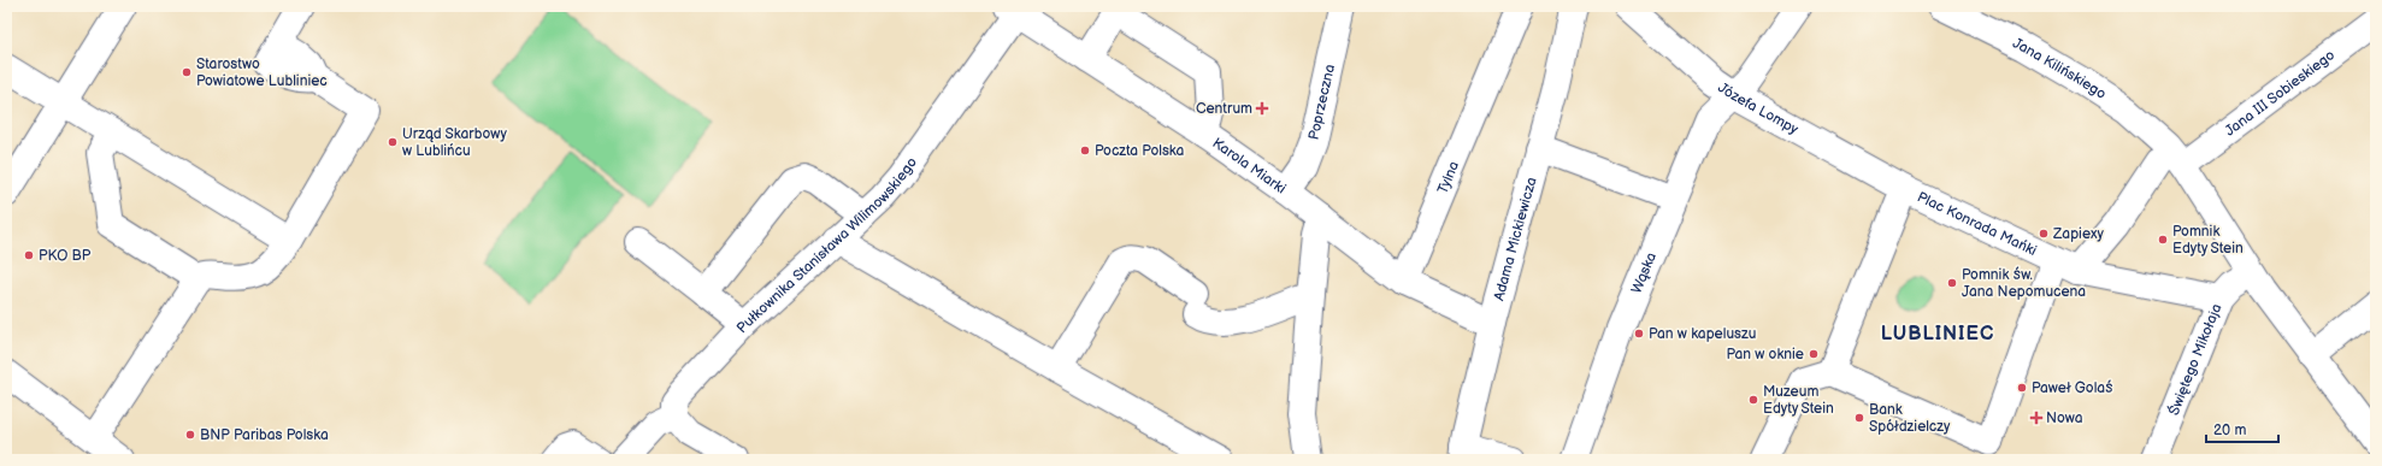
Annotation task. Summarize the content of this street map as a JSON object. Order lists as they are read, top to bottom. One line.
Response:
{"streets":{"street":["Jana Kilińskiego","Jana III Sobieskiego","Poprzeczna","Józefa Lompy","Karola Miarki","Tylna","Plac Konrada Mańki","Adama Mickiewicza","Pułkownika Stanisława Wilimowskiego","Wąska","Świętego Mikołaja"]},"crossings":[["Jana Kilińskiego","Jana III Sobieskiego"],["Jana Kilińskiego","Świętego Mikołaja"],["Jana III Sobieskiego","Plac Konrada Mańki"],["Poprzeczna","Karola Miarki"],["Józefa Lompy","Plac Konrada Mańki"],["Józefa Lompy","Wąska"],["Karola Miarki","Tylna"],["Karola Miarki","Adama Mickiewicza"],["Karola Miarki","Pułkownika Stanisława Wilimowskiego"]],"districts":["LUBLINIEC"],"places":{"other":["Starostwo Powiatowe Lubliniec","Urząd Skarbowy w Lublińcu","Poczta Polska","Zapiexy","Pomnik Edyty Stein","PKO BP","Pomnik św. Jana Nepomucena","Pan w kapeluszu","Pan w oknie","Paweł Golaś","Muzeum Edyty Stein","Bank Spółdzielczy","BNP Paribas Polska"],"health":["Centrum","Nowa"]},"scale_bar":"20 m"}
